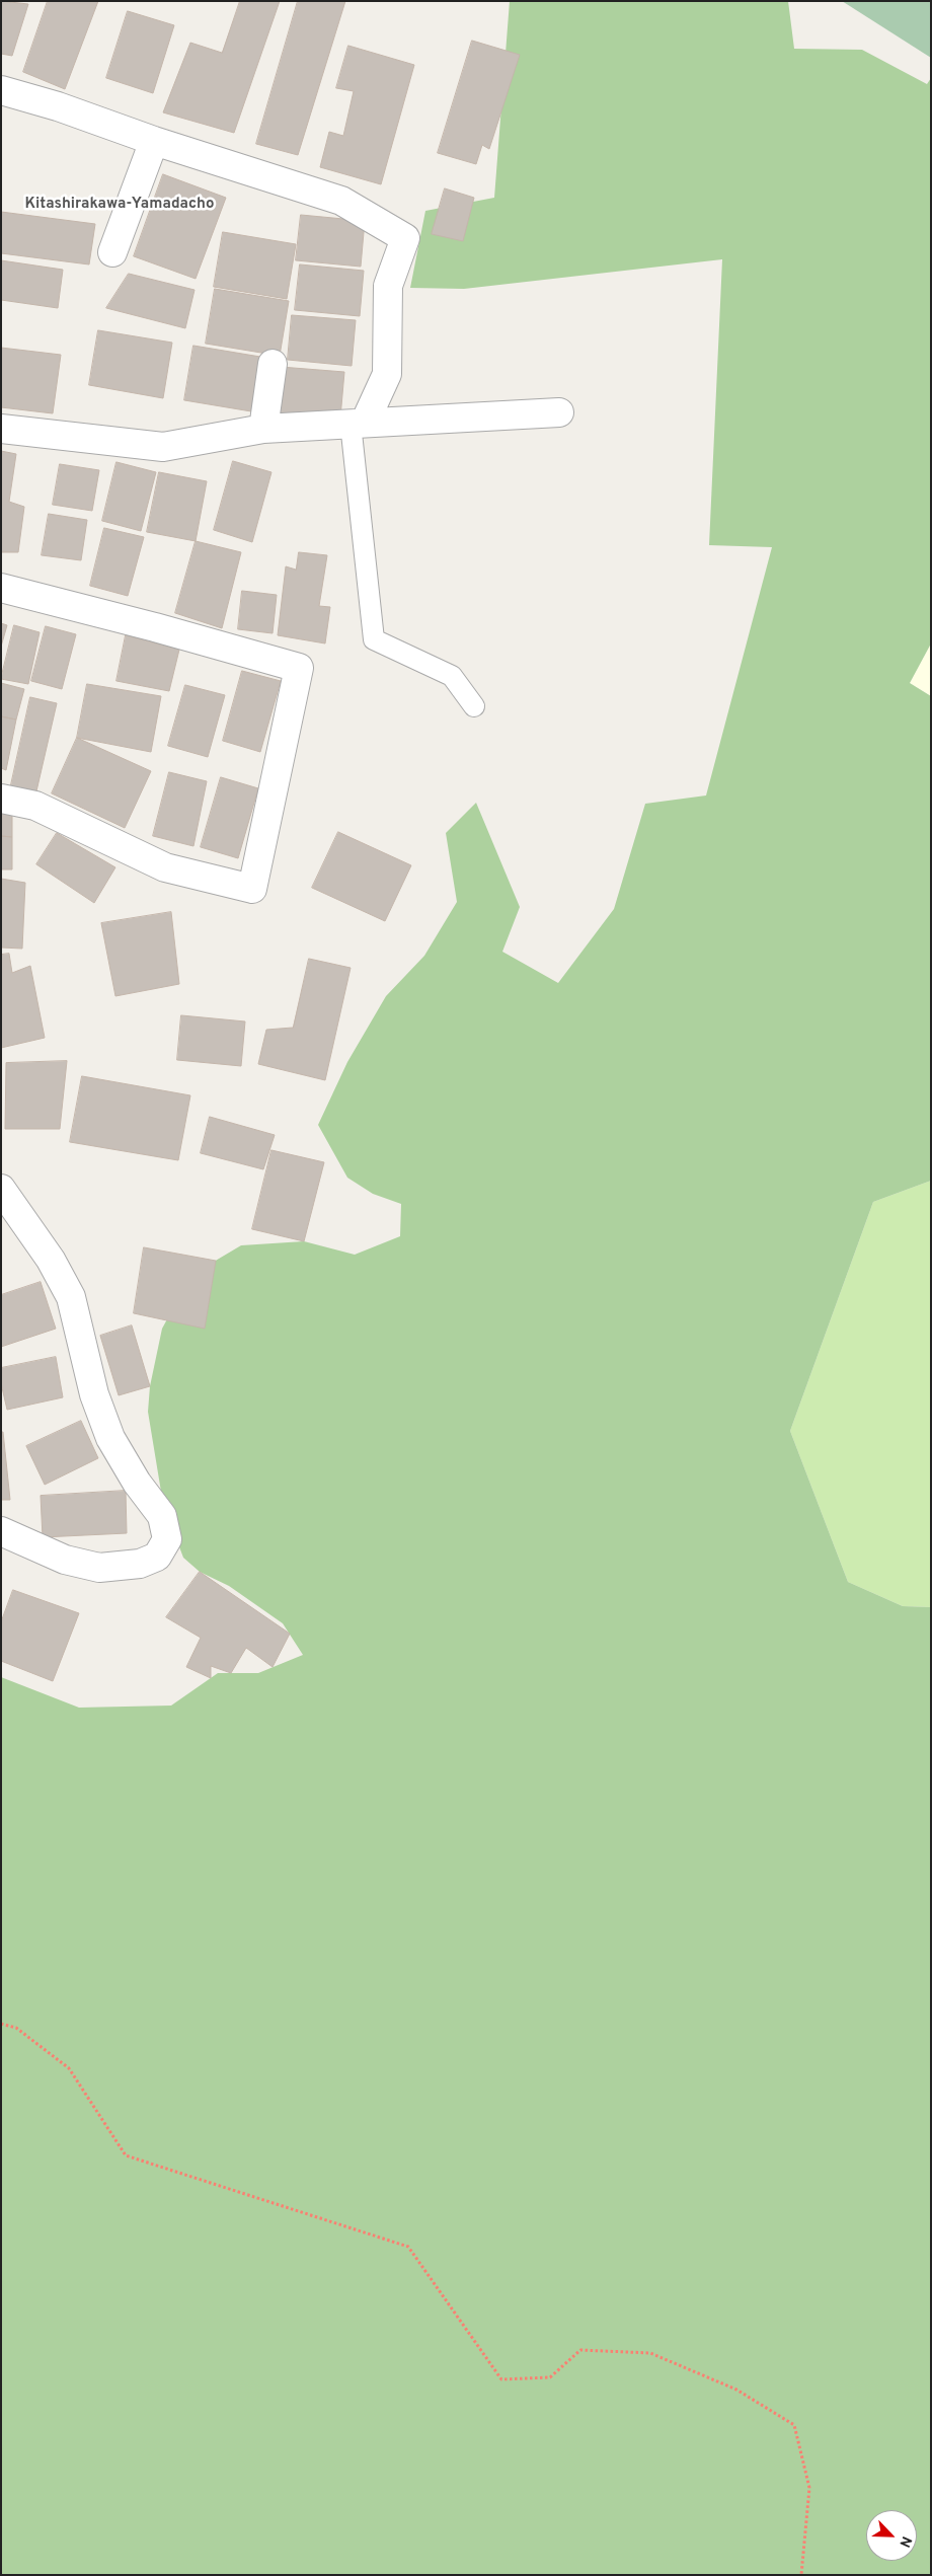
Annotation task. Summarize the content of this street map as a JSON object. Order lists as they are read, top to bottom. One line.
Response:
{"districts":["Kitashirakawa-Yamadacho"],"north":"bottom right"}
